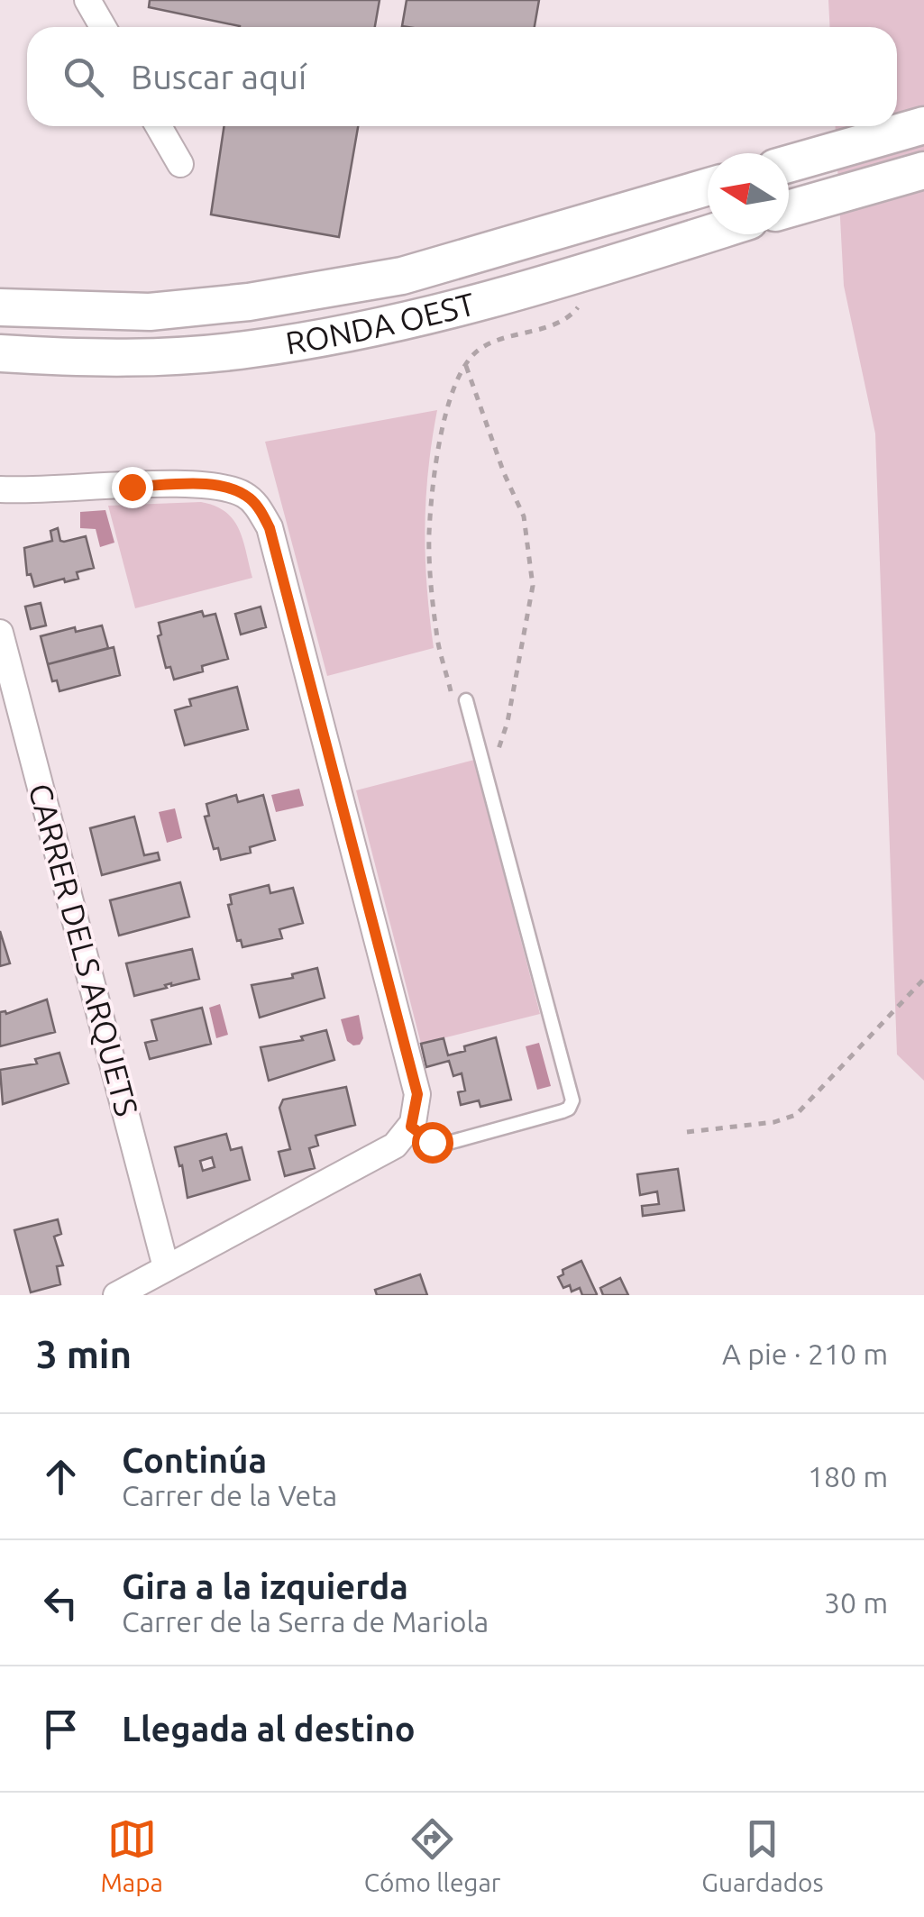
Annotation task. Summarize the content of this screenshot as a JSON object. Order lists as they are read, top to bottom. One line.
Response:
{"streets":{"main road":["RONDA OEST"],"street":["CARRER DELS ARQUETS"]},"north":"left","page":{"search":"Buscar aquí","heading":["3 min","A pie · 210 m"],"list":[["Continúa","Carrer de la Veta","180 m"],["Gira a la izquierda","Carrer de la Serra de Mariola","30 m"],"Llegada al destino"],"nav":["Mapa","Cómo llegar","Guardados"]}}
